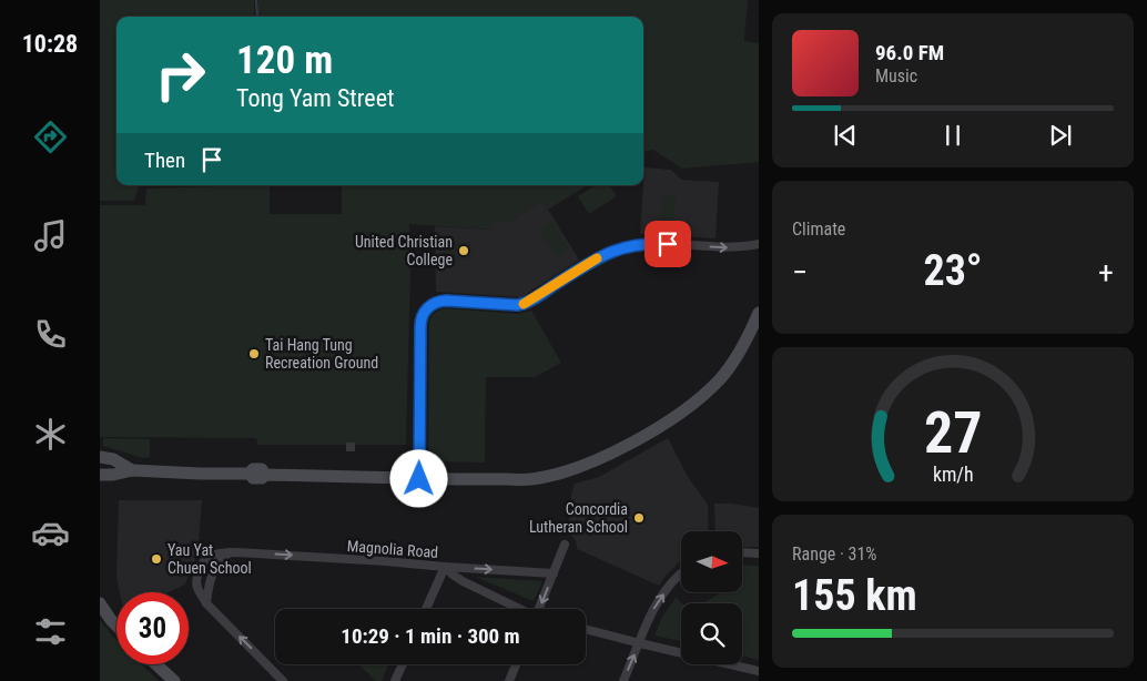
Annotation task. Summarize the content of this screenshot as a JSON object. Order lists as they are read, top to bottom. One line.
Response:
{"streets":{"street":["Magnolia Road"]},"one_way":["Magnolia Road"],"places":["United Christian College","Tai Hang Tung Recreation Ground","Concordia Lutheran School","Yau Yat Chuen School"],"north":"right","page":{"tabs":"10:28","turn":["120 m","Tong Yam Street"],"song":["96.0 FM","Music"],"then":"Then","tile":["Climate",["Range · 31%","155 km"]],"heat":["−","23°","+"],"limit":"30","trip":"10:29 · 1 min · 300 m","gauge":["27","km/h"]}}
